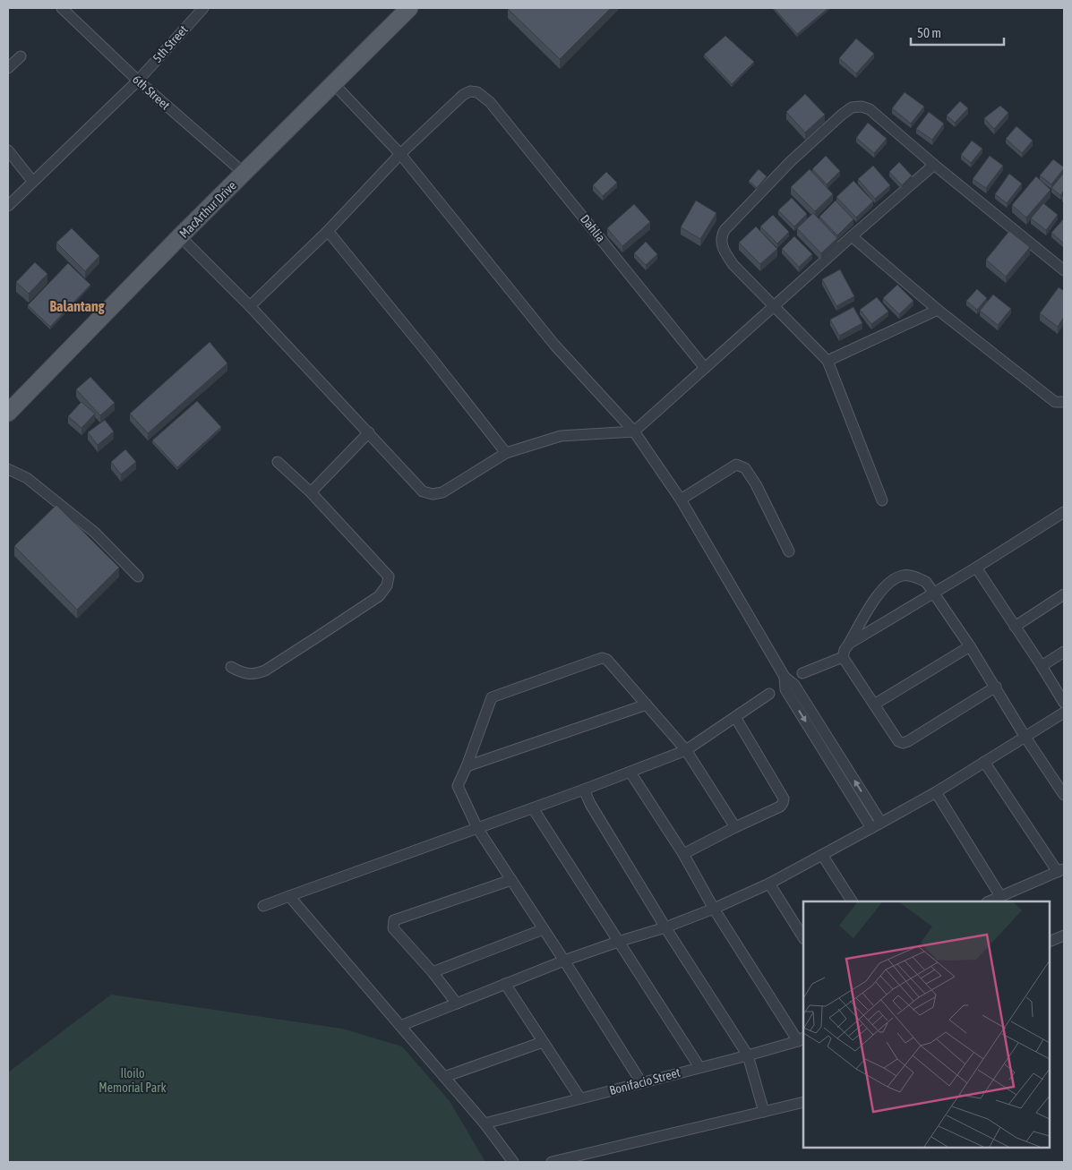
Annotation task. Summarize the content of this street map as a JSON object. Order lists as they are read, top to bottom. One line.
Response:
{"streets":{"main road":["MacArthur Drive"],"street":["5th Street","6th Street","Dahlia","Bonifacio Street"]},"crossings":[["5th Street","6th Street"],["6th Street","MacArthur Drive"]],"districts":["Balantang"],"parks":["Iloilo Memorial Park"],"scale_bar":"50 m"}
